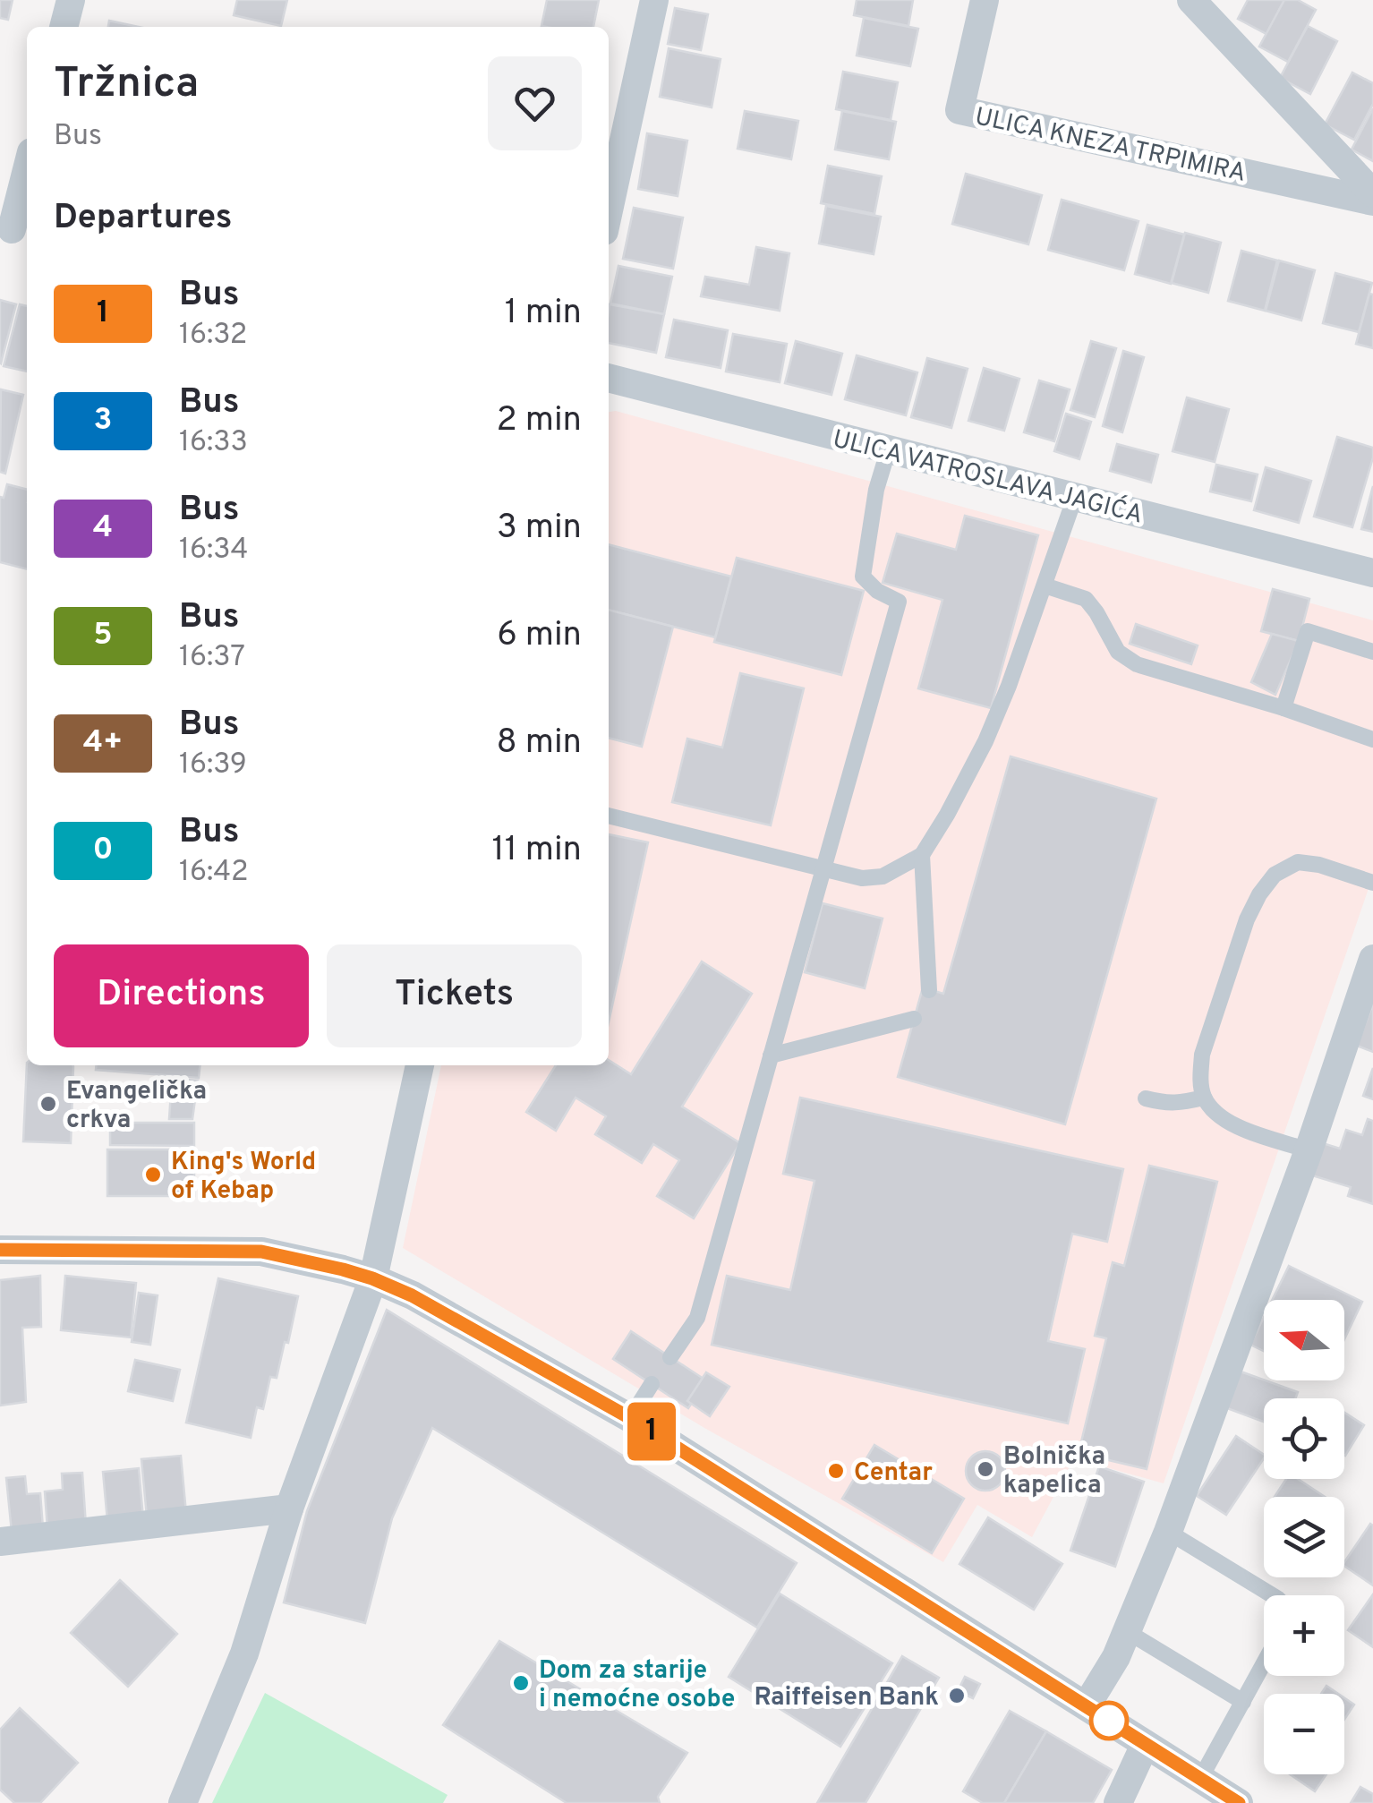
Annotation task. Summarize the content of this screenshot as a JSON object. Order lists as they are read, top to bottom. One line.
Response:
{"streets":{"street":["ULICA KNEZA TRPIMIRA","ULICA VATROSLAVA JAGIĆA"]},"places":["Evangelička crkva","King's World of Kebap","Bolnička kapelica","Centar","Dom za starije i nemoćne osobe","Raiffeisen Bank"],"lines":["bus line 1"],"north":"left","page":{"on_map":"1","heading":[["Tržnica","Bus"],"Departures"],"list":[{"mark":"1","name":"Bus","note":"16:32","value":"1 min"},{"mark":"3","name":"Bus","note":"16:33","value":"2 min"},{"mark":"4","name":"Bus","note":"16:34","value":"3 min"},{"mark":"5","name":"Bus","note":"16:37","value":"6 min"},{"mark":"4+","name":"Bus","note":"16:39","value":"8 min"},{"mark":"0","name":"Bus","note":"16:42","value":"11 min"}],"buttons":["Directions","Tickets"],"map_buttons":["+","−"]}}
